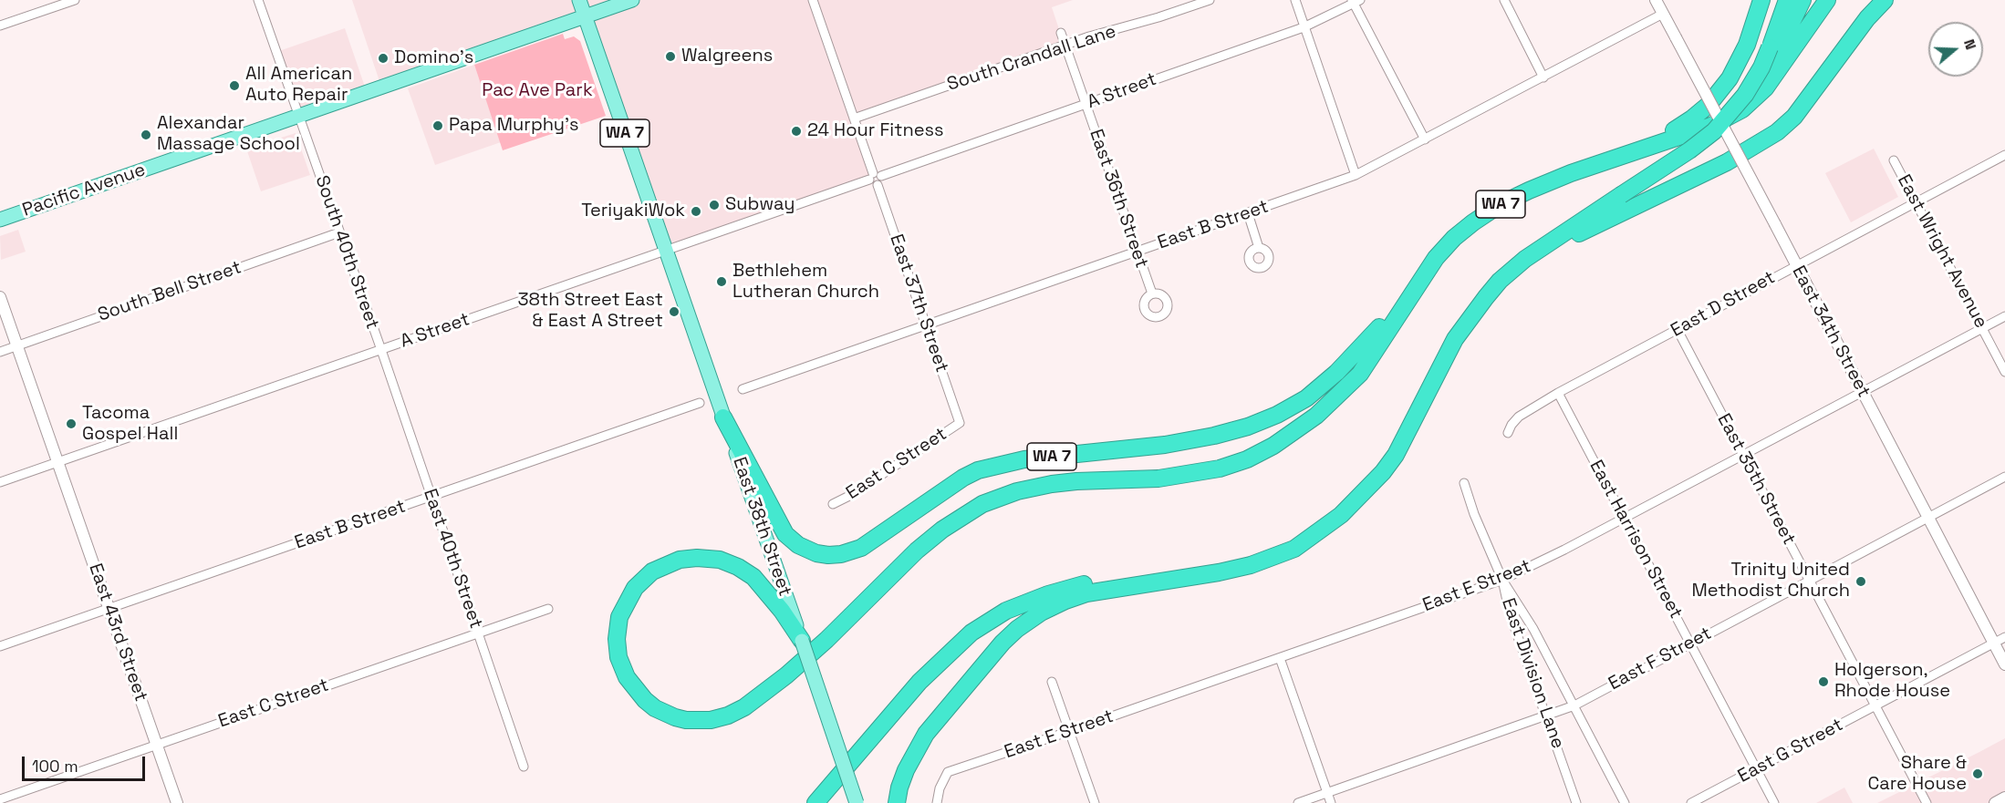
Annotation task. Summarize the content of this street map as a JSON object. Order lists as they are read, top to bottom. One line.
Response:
{"streets":{"highway":["WA 7"],"main road":["Pacific Avenue","East 38th Street"],"street":["South Crandall Lane","A Street","East 36th Street","East B Street","East Wright Avenue","South 40th Street","South Bell Street","East 37th Street","East D Street","East 34th Street","East C Street","East 35th Street","East Harrison Street","East 40th Street","East E Street","East 43rd Street","East F Street","East Division Lane","East G Street"]},"crossings":[["South Crandall Lane","East 36th Street"],["A Street","WA 7"],["A Street","East 36th Street"],["A Street","South 40th Street"],["A Street","East 37th Street"],["A Street","East 38th Street"],["A Street","East 40th Street"],["A Street","East 43rd Street"],["WA 7","Pacific Avenue"],["WA 7","East 38th Street"],["Pacific Avenue","South 40th Street"],["East 36th Street","East B Street"],["East B Street","East 37th Street"],["East B Street","East 34th Street"],["East B Street","East 40th Street"],["East B Street","East 43rd Street"],["East Wright Avenue","East D Street"],["East Wright Avenue","East E Street"],["South 40th Street","South Bell Street"],["South 40th Street","East 40th Street"],["South Bell Street","East 43rd Street"],["East 37th Street","East C Street"],["East D Street","East 34th Street"],["East D Street","East 35th Street"],["East D Street","East Harrison Street"],["East 34th Street","East E Street"],["East 34th Street","East F Street"],["East 34th Street","East G Street"],["East C Street","East 40th Street"],["East C Street","East 43rd Street"],["East 35th Street","East E Street"],["East 35th Street","East F Street"],["East 35th Street","East G Street"],["East Harrison Street","East E Street"],["East Harrison Street","East F Street"],["East Harrison Street","East G Street"],["East E Street","East Division Lane"],["East F Street","East Division Lane"]],"parks":["Pac Ave Park"],"places":["Walgreens","Domino's","All American Auto Repair","Papa Murphy's","24 Hour Fitness","Alexandar Massage School","Subway","TeriyakiWok","Bethlehem Lutheran Church","38th Street East & East A Street","Tacoma Gospel Hall","Trinity United Methodist Church","Holgerson, Rhode House","Share & Care House"],"scale_bar":"100 m","north":"right"}
